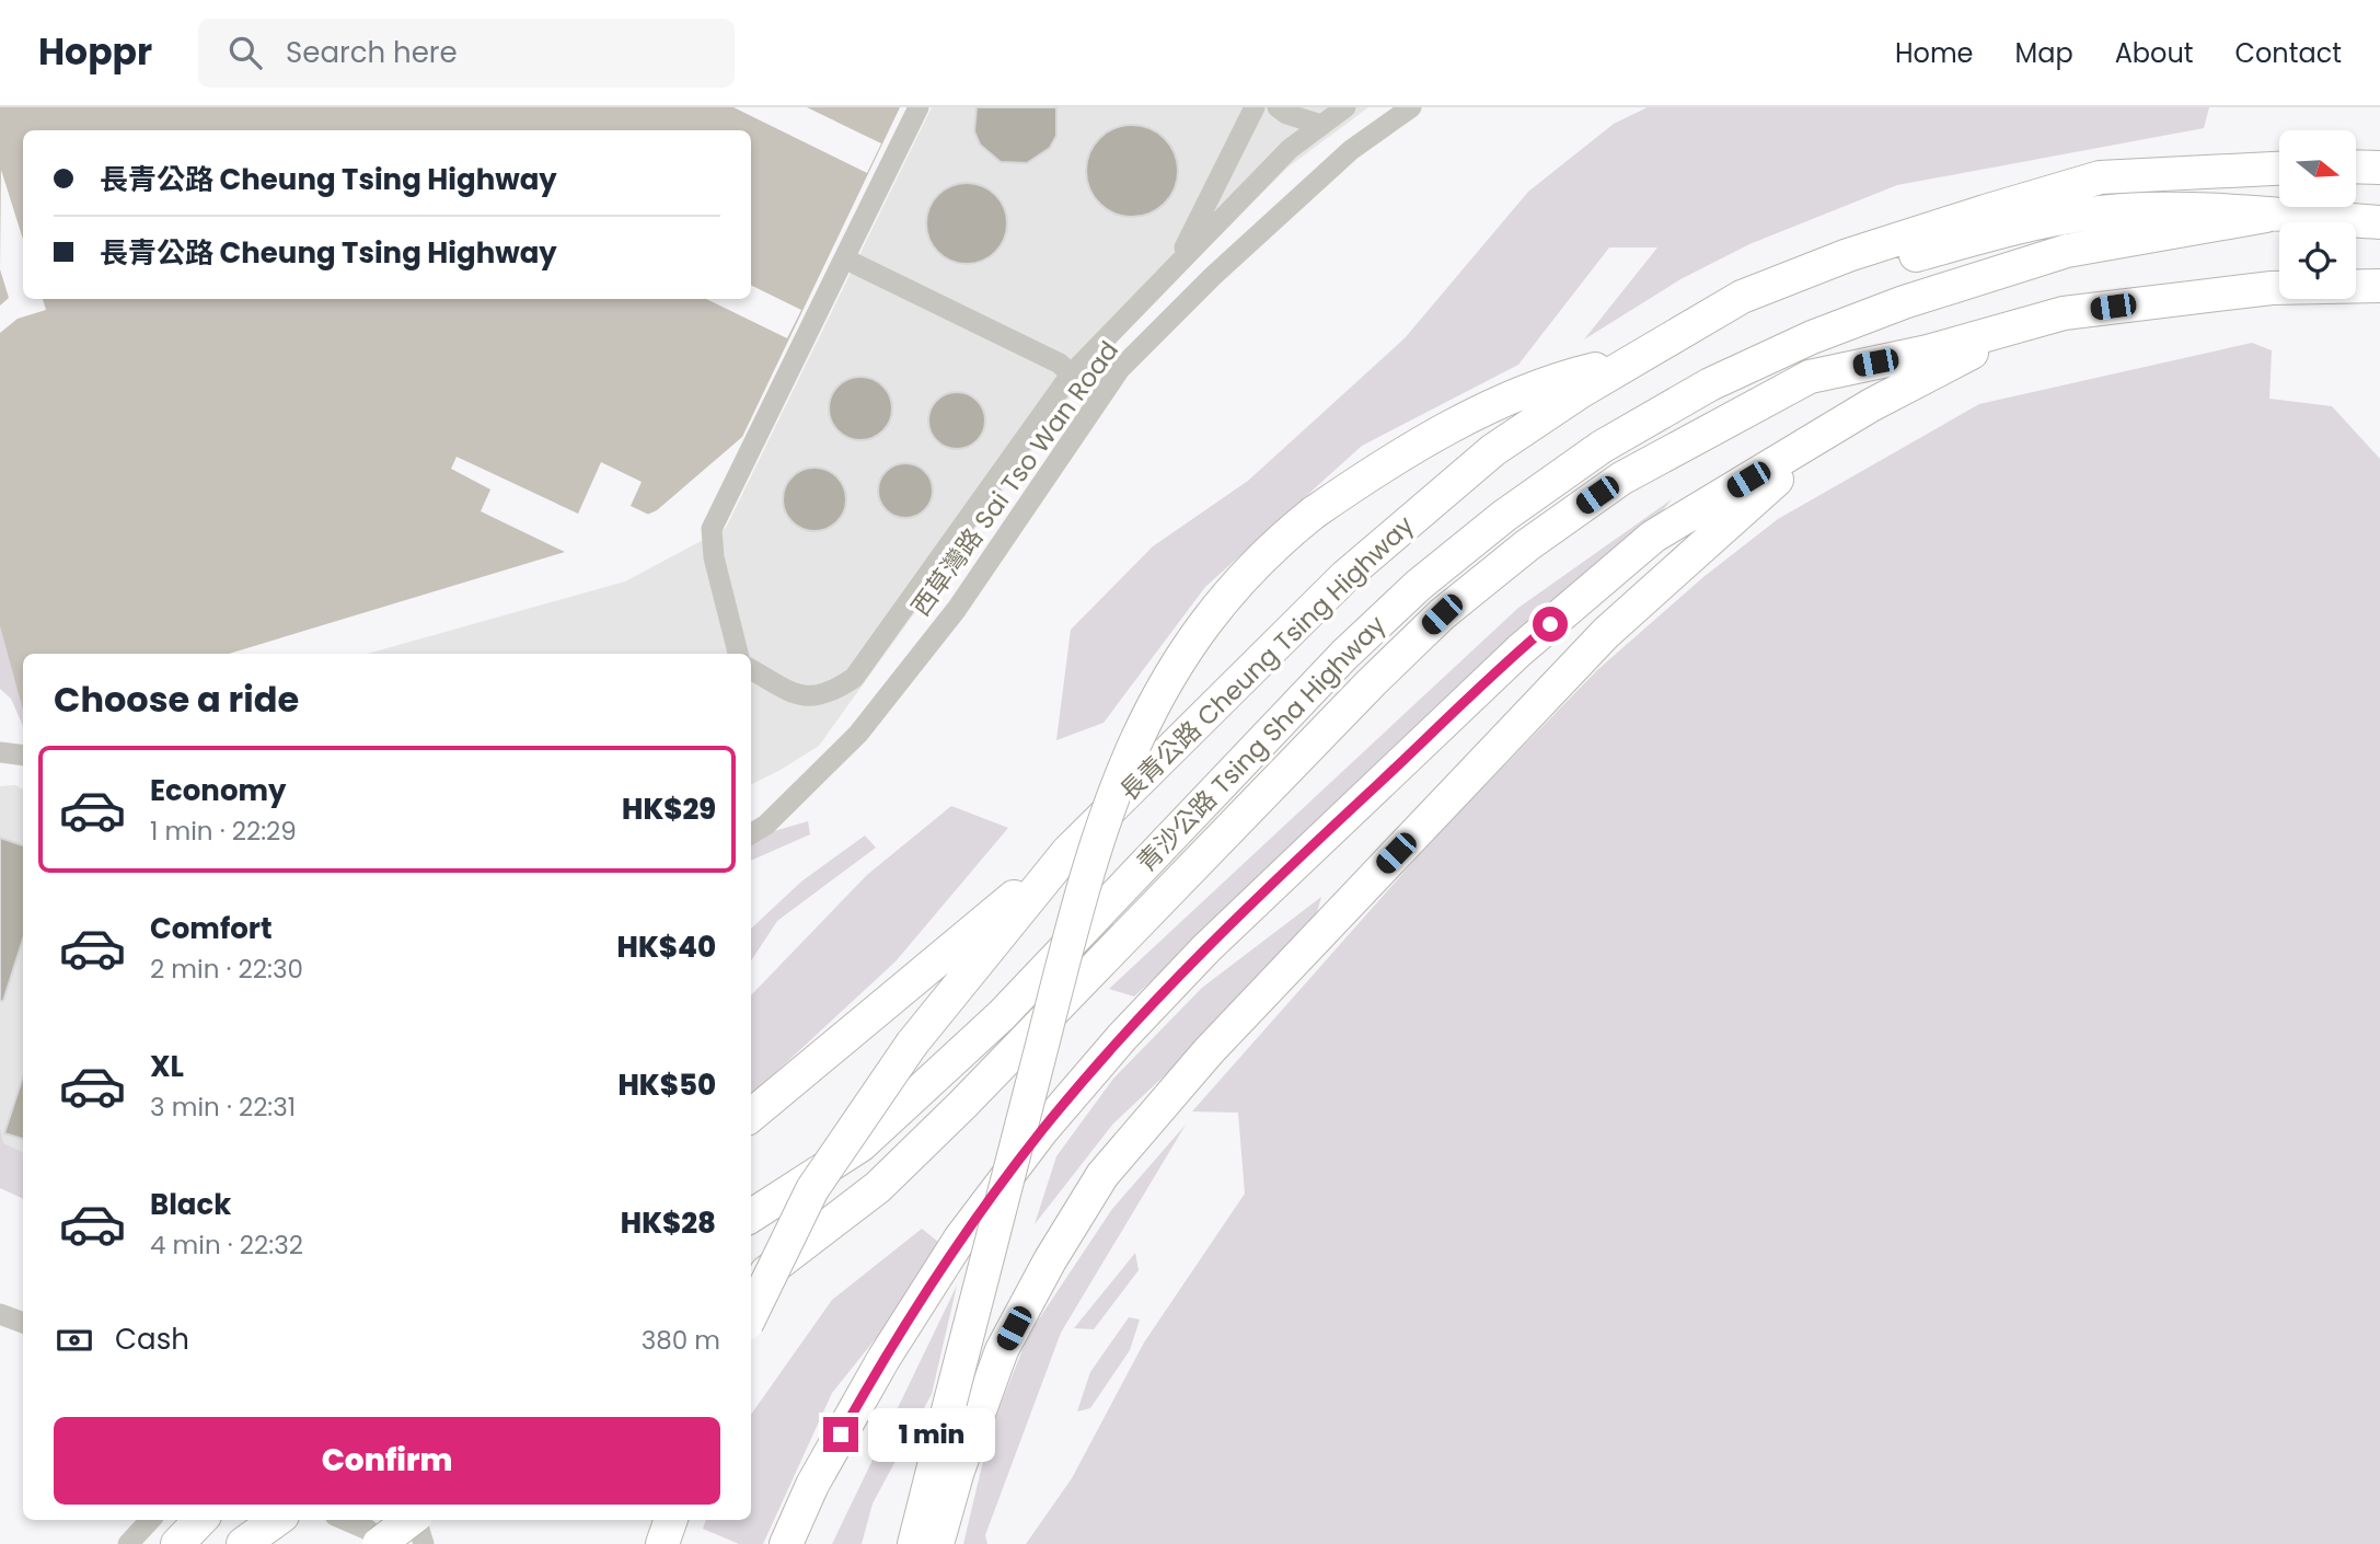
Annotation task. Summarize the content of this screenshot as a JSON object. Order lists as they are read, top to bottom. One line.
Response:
{"streets":{"highway":["長青公路 Cheung Tsing Highway","青沙公路 Tsing Sha Highway"],"street":["西草灣路 Sai Tso Wan Road"]},"north":"right","page":{"header":"Hoppr","search":"Search here","nav":["Home","Map","About","Contact"],"banner":["長青公路 Cheung Tsing Highway","長青公路 Cheung Tsing Highway"],"heading":"Choose a ride","list":[{"name":"Economy","note":"1 min · 22:29","value":"HK$29"},{"name":"Comfort","note":"2 min · 22:30","value":"HK$40"},{"name":"XL","note":"3 min · 22:31","value":"HK$50"},{"name":"Black","note":"4 min · 22:32","value":"HK$28"}],"pay":["Cash","380 m"],"buttons":"Confirm","bubble":"1 min"}}
